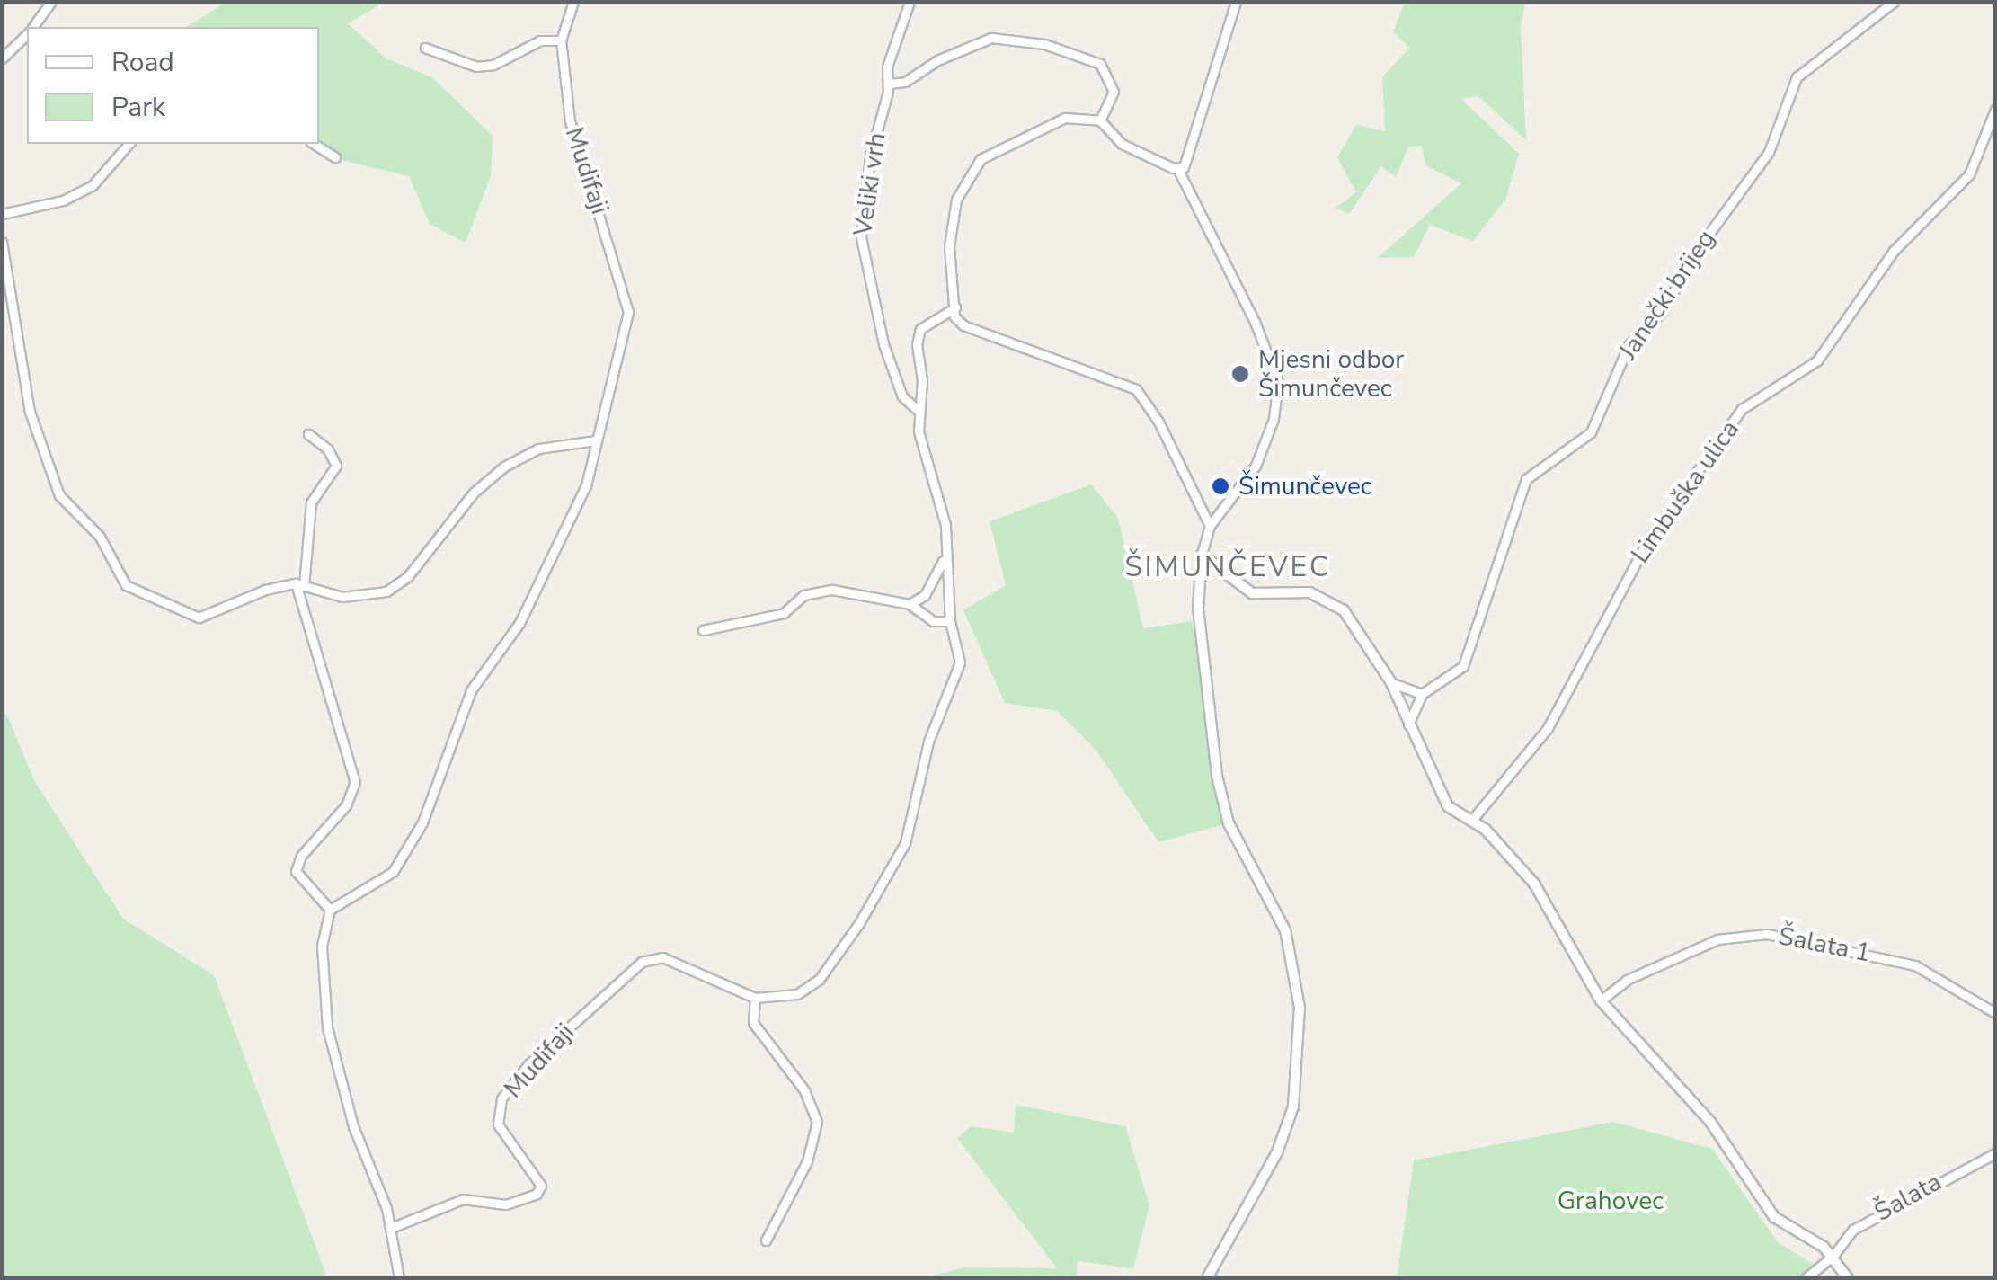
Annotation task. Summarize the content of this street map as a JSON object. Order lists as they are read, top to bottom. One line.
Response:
{"streets":{"street":["Mudifaji","Veliki vrh","Janečki brijeg","Limbuška ulica","Šalata 1","Šalata"]},"districts":["ŠIMUNČEVEC"],"parks":["Grahovec"],"places":["Mjesni odbor Šimunčevec","Šimunčevec"],"legend":["Road","Park"]}
